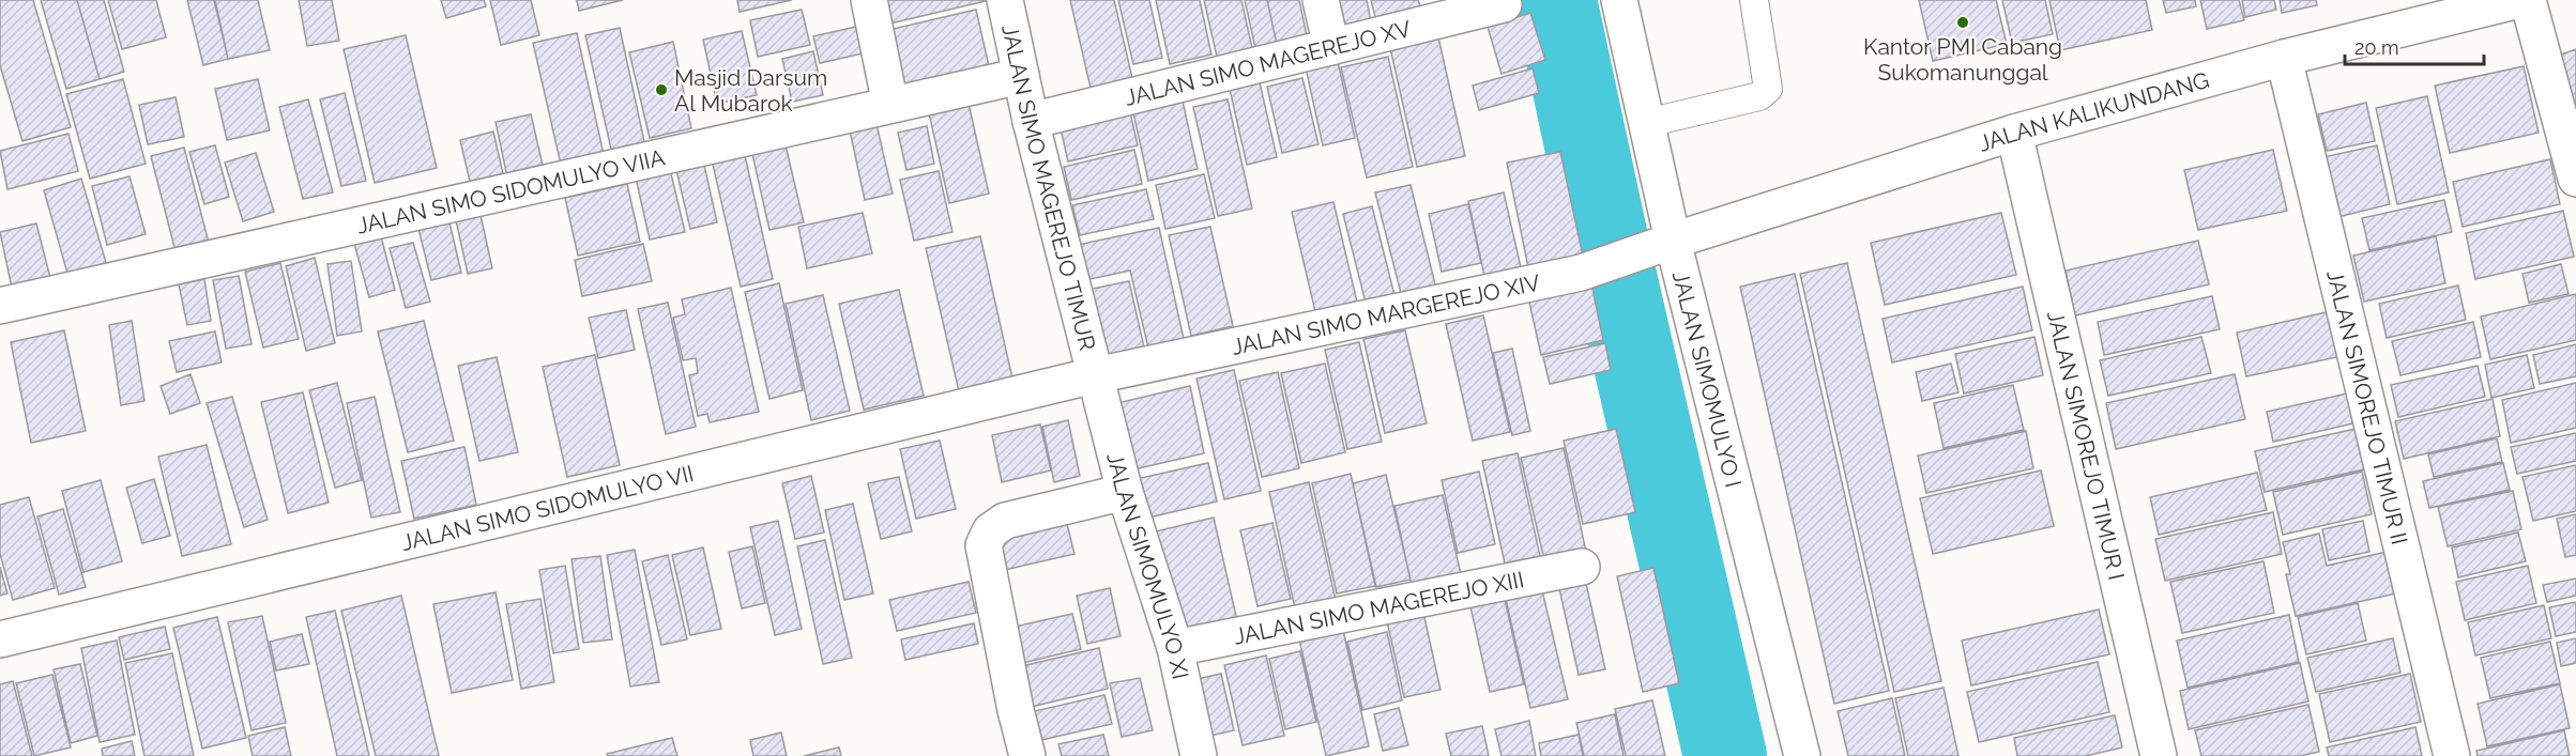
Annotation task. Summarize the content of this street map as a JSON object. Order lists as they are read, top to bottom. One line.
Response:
{"streets":{"street":["JALAN SIMO MAGEREJO XV","JALAN KALIKUNDANG","JALAN SIMO MAGEREJO TIMUR","JALAN SIMO SIDOMULYO VIIA","JALAN SIMO MARGEREJO XIV","JALAN SIMOMULYO I","JALAN SIMOREJO TIMUR II","JALAN SIMOREJO TIMUR I","JALAN SIMO SIDOMULYO VII","JALAN SIMOMULYO XI","JALAN SIMO MAGEREJO XIII"]},"crossings":[["JALAN SIMO MAGEREJO XV","JALAN SIMO MAGEREJO TIMUR"],["JALAN KALIKUNDANG","JALAN SIMO MARGEREJO XIV"],["JALAN KALIKUNDANG","JALAN SIMOMULYO I"],["JALAN KALIKUNDANG","JALAN SIMOREJO TIMUR II"],["JALAN KALIKUNDANG","JALAN SIMOREJO TIMUR I"],["JALAN SIMO MAGEREJO TIMUR","JALAN SIMO SIDOMULYO VIIA"],["JALAN SIMO MAGEREJO TIMUR","JALAN SIMO MARGEREJO XIV"],["JALAN SIMO MAGEREJO TIMUR","JALAN SIMO SIDOMULYO VII"],["JALAN SIMO MAGEREJO TIMUR","JALAN SIMOMULYO XI"],["JALAN SIMO MARGEREJO XIV","JALAN SIMOMULYO I"],["JALAN SIMO MARGEREJO XIV","JALAN SIMO SIDOMULYO VII"],["JALAN SIMO MARGEREJO XIV","JALAN SIMOMULYO XI"],["JALAN SIMO SIDOMULYO VII","JALAN SIMOMULYO XI"],["JALAN SIMOMULYO XI","JALAN SIMO MAGEREJO XIII"]],"places":["Kantor PMI Cabang Sukomanunggal","Masjid Darsum Al Mubarok"],"scale_bar":"20 m"}
